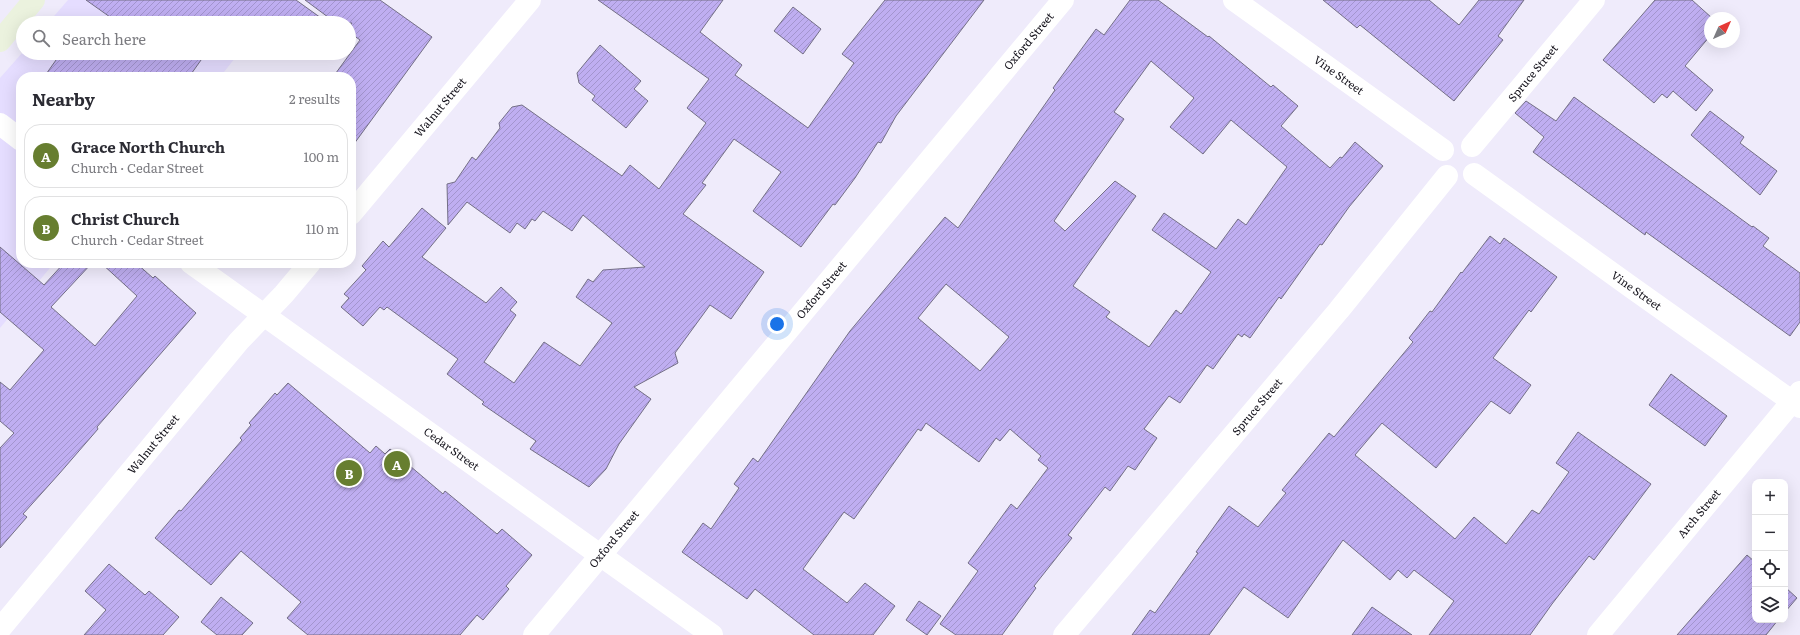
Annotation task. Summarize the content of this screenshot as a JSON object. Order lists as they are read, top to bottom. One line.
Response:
{"streets":{"street":["Oxford Street","Spruce Street","Vine Street","Walnut Street","Cedar Street","Arch Street"]},"crossings":[["Oxford Street","Cedar Street"],["Spruce Street","Vine Street"],["Vine Street","Arch Street"],["Walnut Street","Cedar Street"]],"north":"top right","page":{"search":"Search here","heading":["Nearby","2 results"],"list":[{"mark":"A","name":"Grace North Church","note":"Church · Cedar Street","value":"100 m"},{"mark":"B","name":"Christ Church","note":"Church · Cedar Street","value":"110 m"}],"pins":["A","B"],"map_buttons":["+","−"]}}
